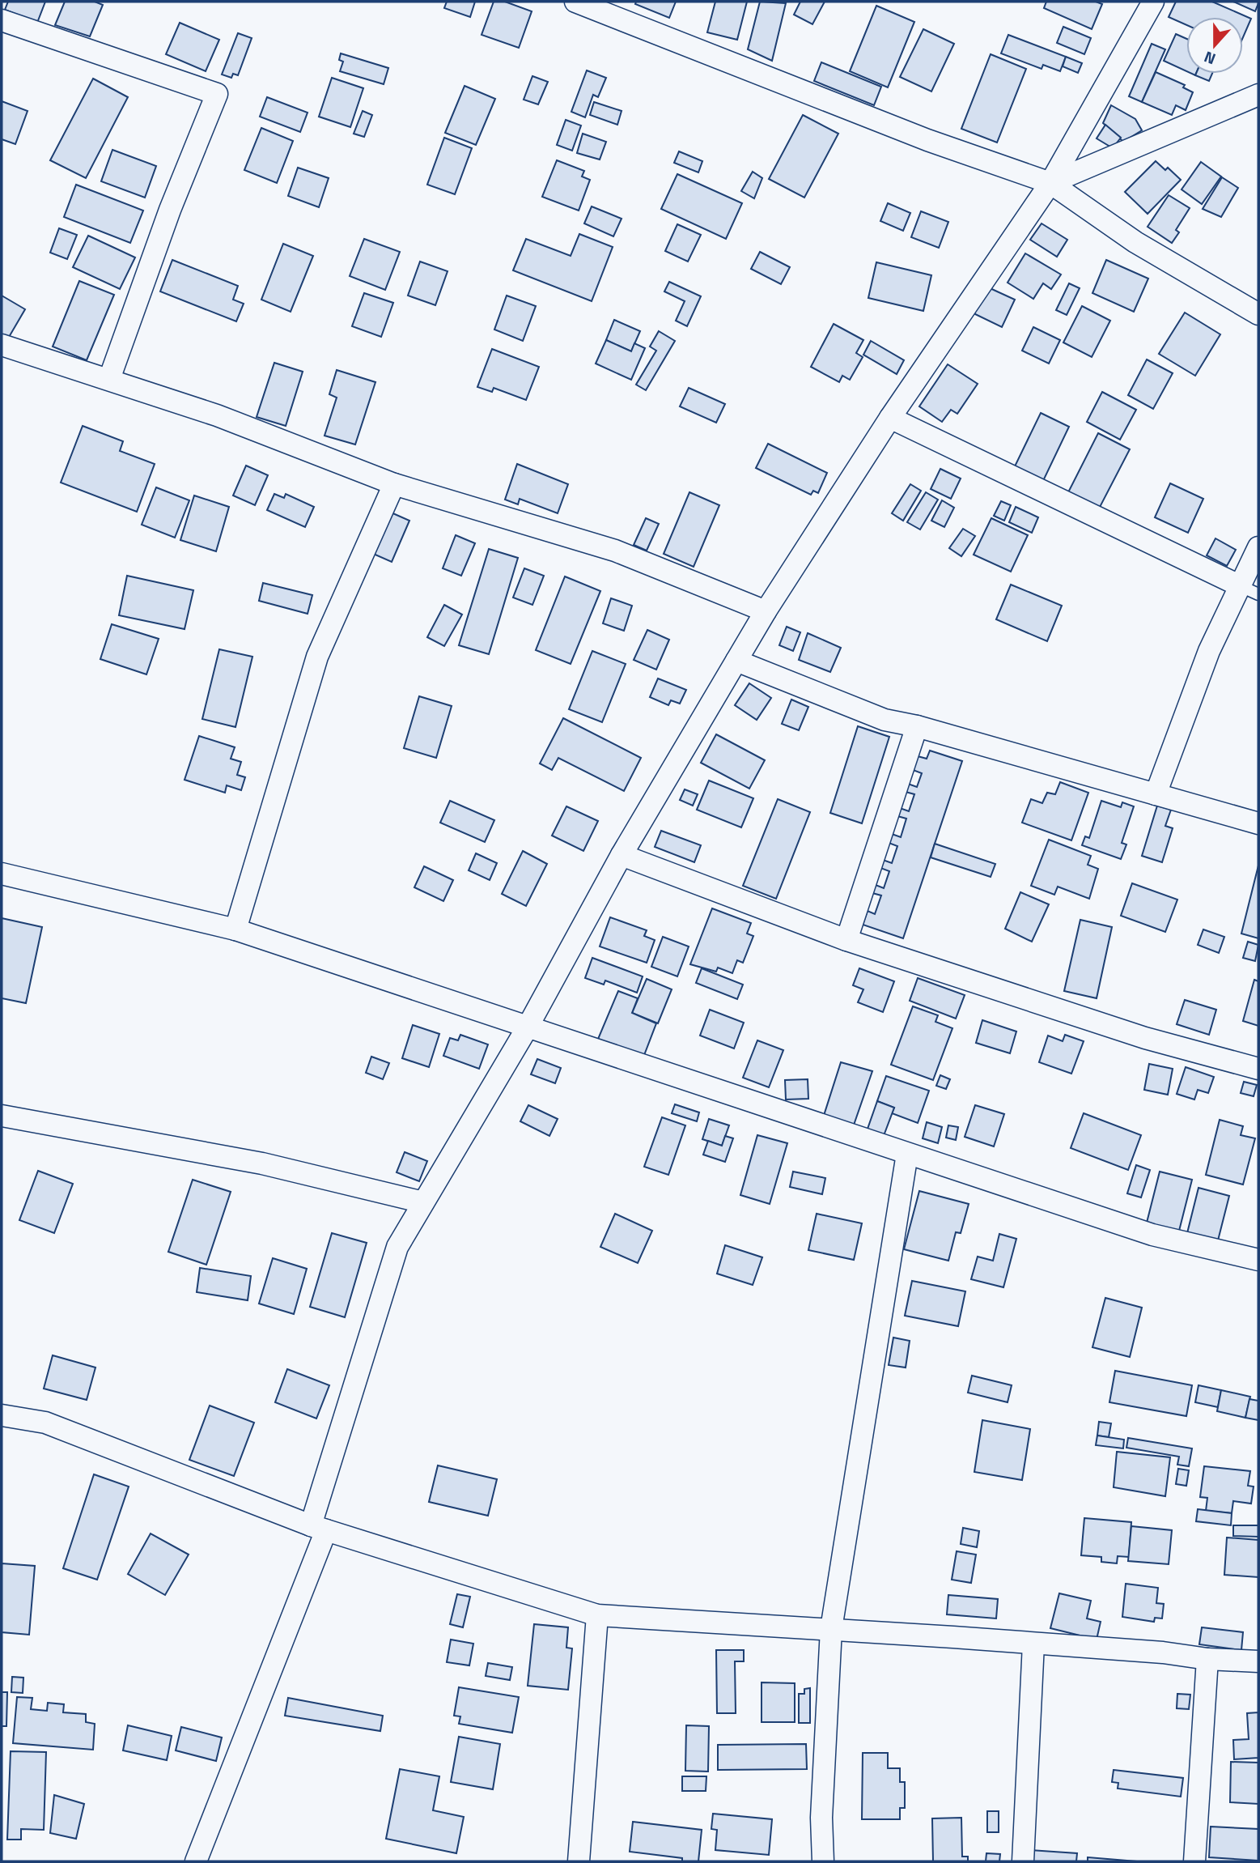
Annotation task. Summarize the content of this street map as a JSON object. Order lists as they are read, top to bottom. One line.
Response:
{"north":"bottom"}
